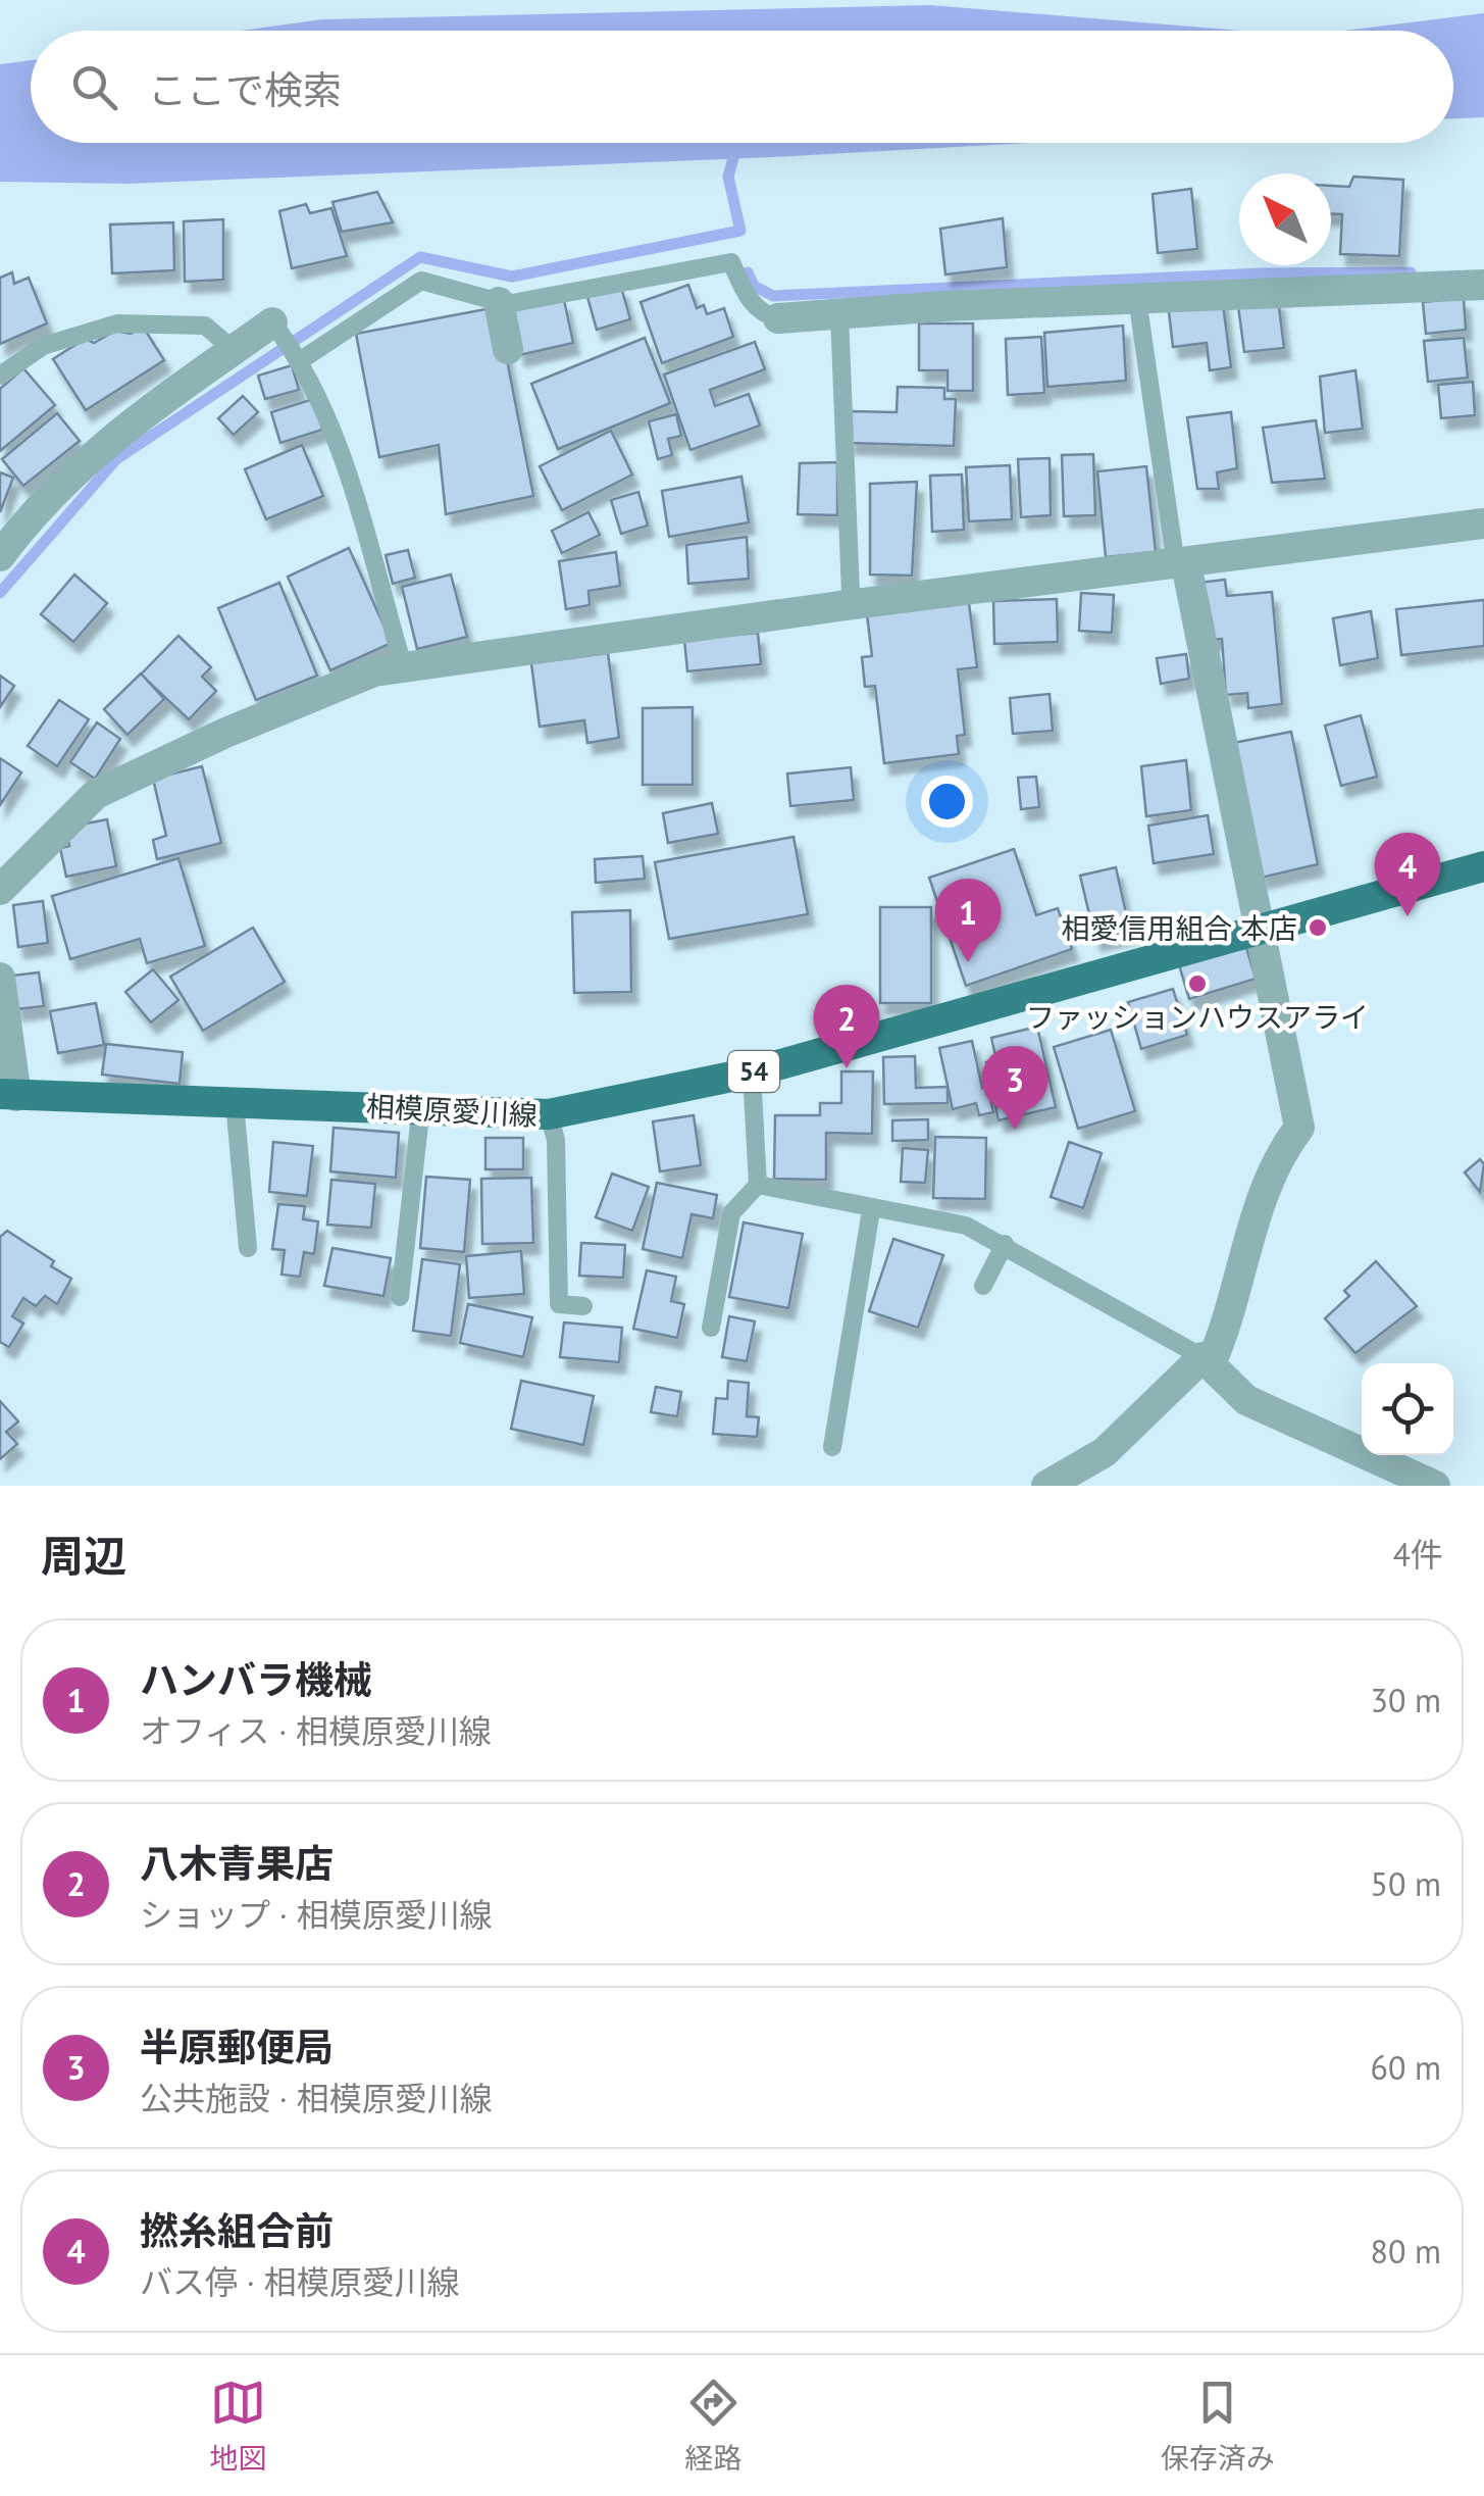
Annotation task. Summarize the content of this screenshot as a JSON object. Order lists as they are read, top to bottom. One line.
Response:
{"streets":{"main road":["54","相模原愛川線"]},"places":["相愛信用組合 本店","ファッションハウスアライ"],"north":"top left","page":{"search":"ここで検索","pins":["4","1","2","3"],"heading":["周辺","4件"],"list":[{"mark":"1","name":"ハンバラ機械","note":"オフィス · 相模原愛川線","value":"30 m"},{"mark":"2","name":"八木青果店","note":"ショップ · 相模原愛川線","value":"50 m"},{"mark":"3","name":"半原郵便局","note":"公共施設 · 相模原愛川線","value":"60 m"},{"mark":"4","name":"撚糸組合前","note":"バス停 · 相模原愛川線","value":"80 m"}],"nav":["地図","経路","保存済み"]}}
